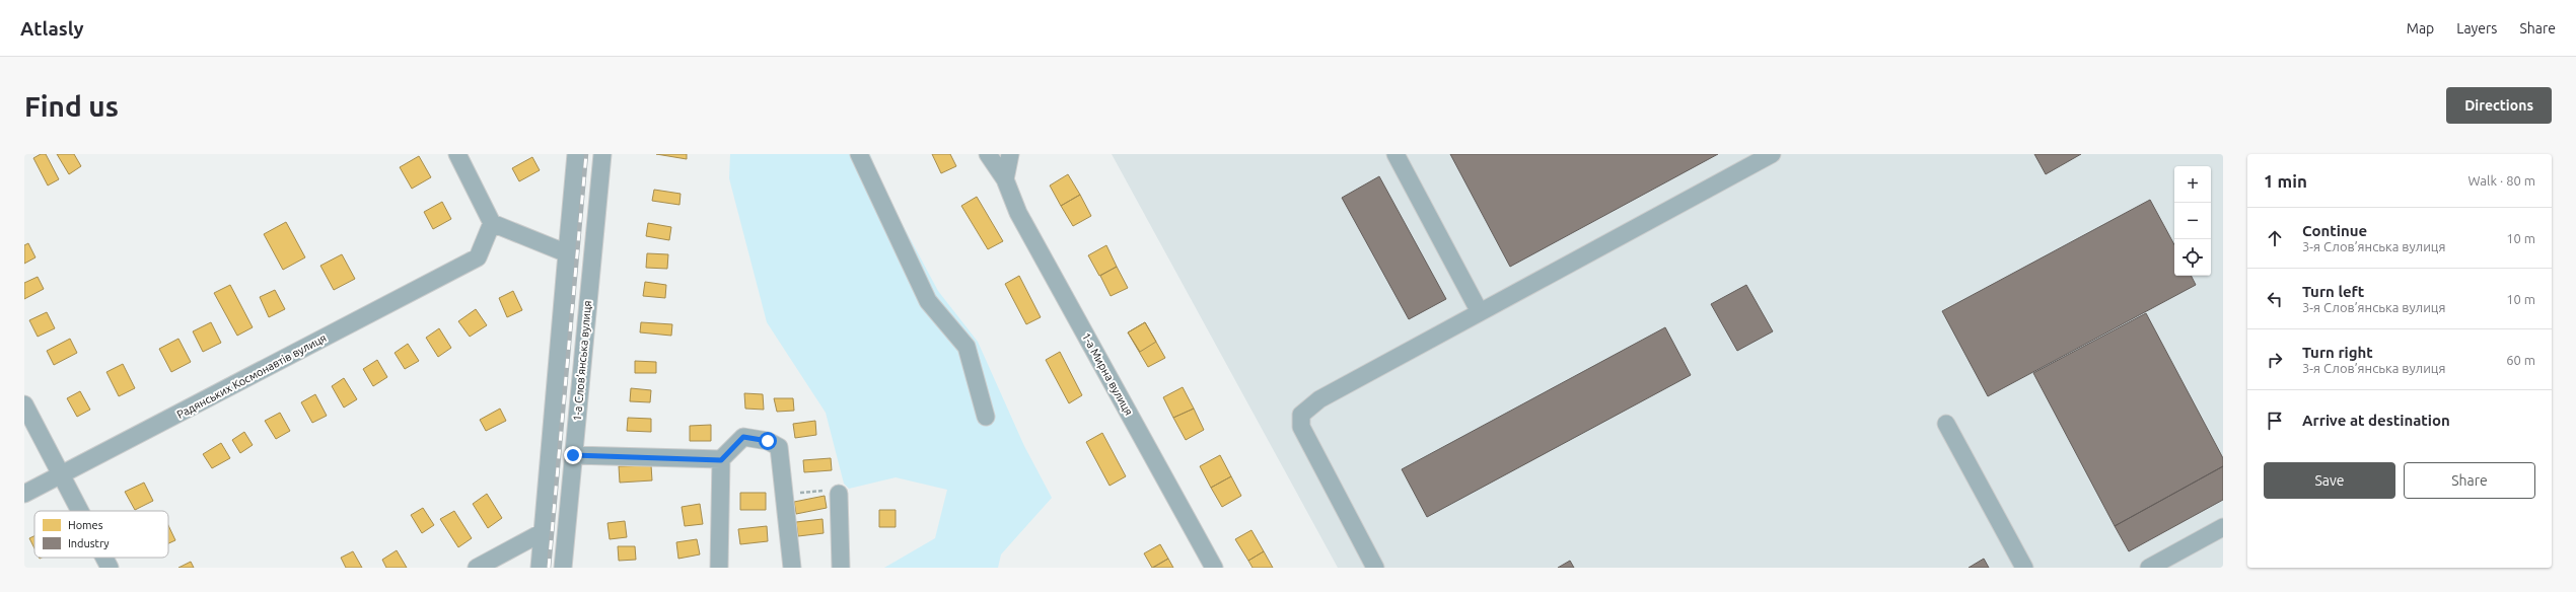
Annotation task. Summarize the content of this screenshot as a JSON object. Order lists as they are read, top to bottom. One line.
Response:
{"streets":{"street":["1-а Слов’янська вулиця","1-а Мирна вулиця","Радянських Космонавтів вулиця"]},"legend":["Homes","Industry"],"page":{"header":"Atlasly","nav":["Map","Layers","Share"],"buttons":["Directions",["Save","Share"]],"title":"Find us","heading":["1 min","Walk · 80 m"],"map_buttons":["+","−"],"list":[["Continue","3-я Слов’янська вулиця","10 m"],["Turn left","3-я Слов’янська вулиця","10 m"],["Turn right","3-я Слов’янська вулиця","60 m"],"Arrive at destination"]}}
